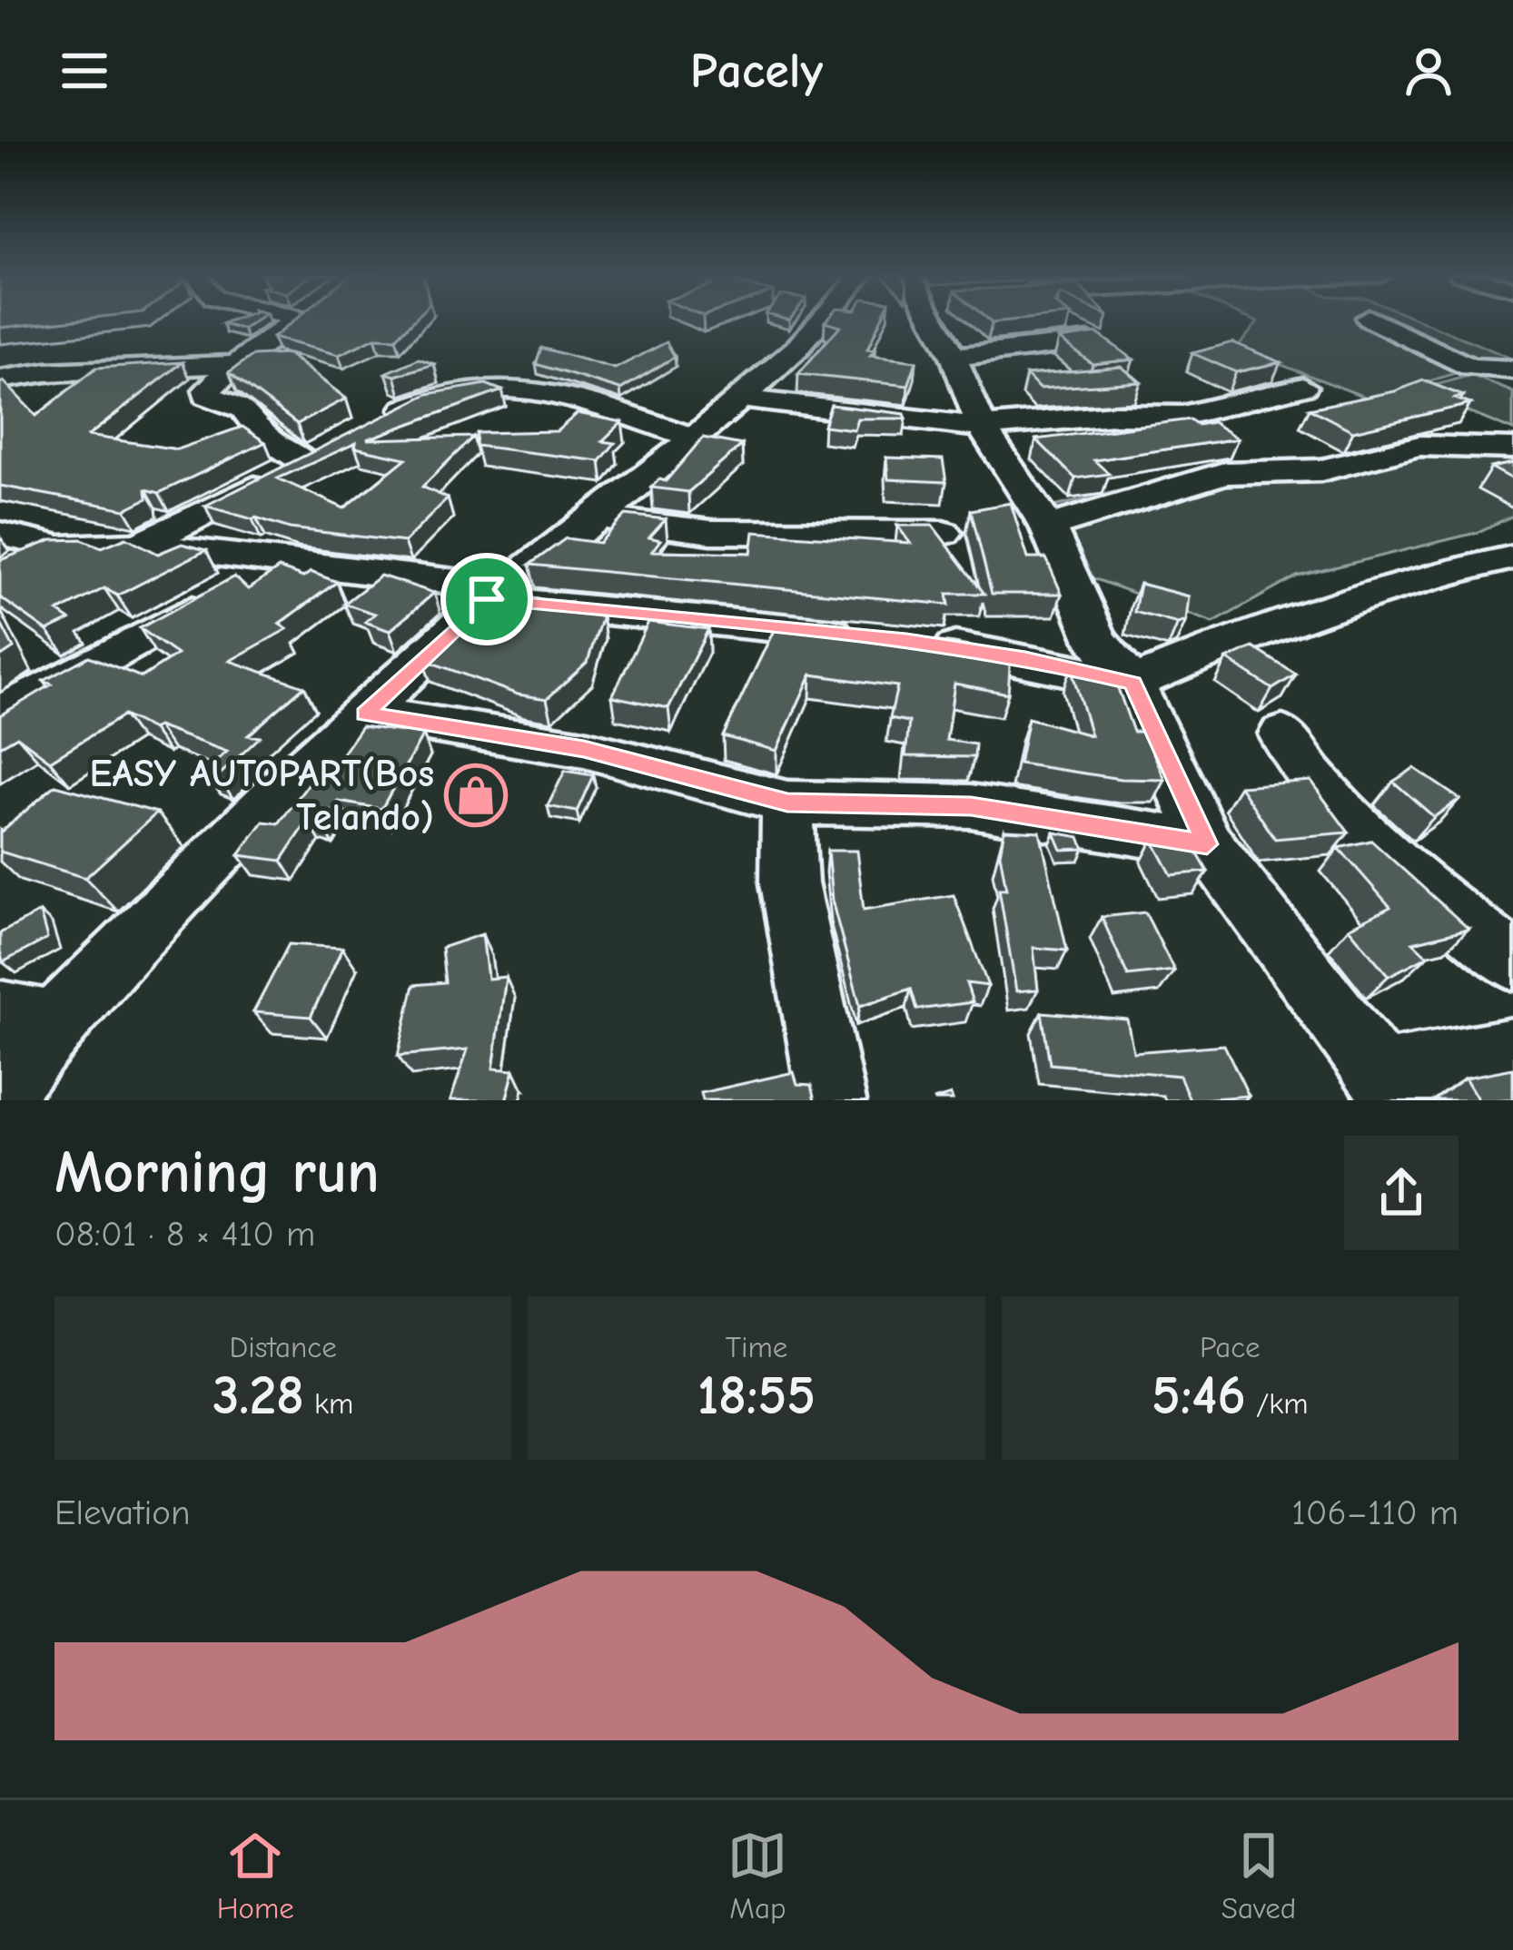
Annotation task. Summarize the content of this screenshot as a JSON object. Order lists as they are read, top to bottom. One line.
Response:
{"places":{"shop":["EASY AUTOPART(Bos Telando)"]},"page":{"header":"Pacely","heading":["Morning run","08:01 · 8 × 410 m"],"stats":[["Distance","3.28 km"],["Time","18:55"],["Pace","5:46 /km"]],"chart":["Elevation","106–110 m"],"tabs":["Home","Map","Saved"]}}
